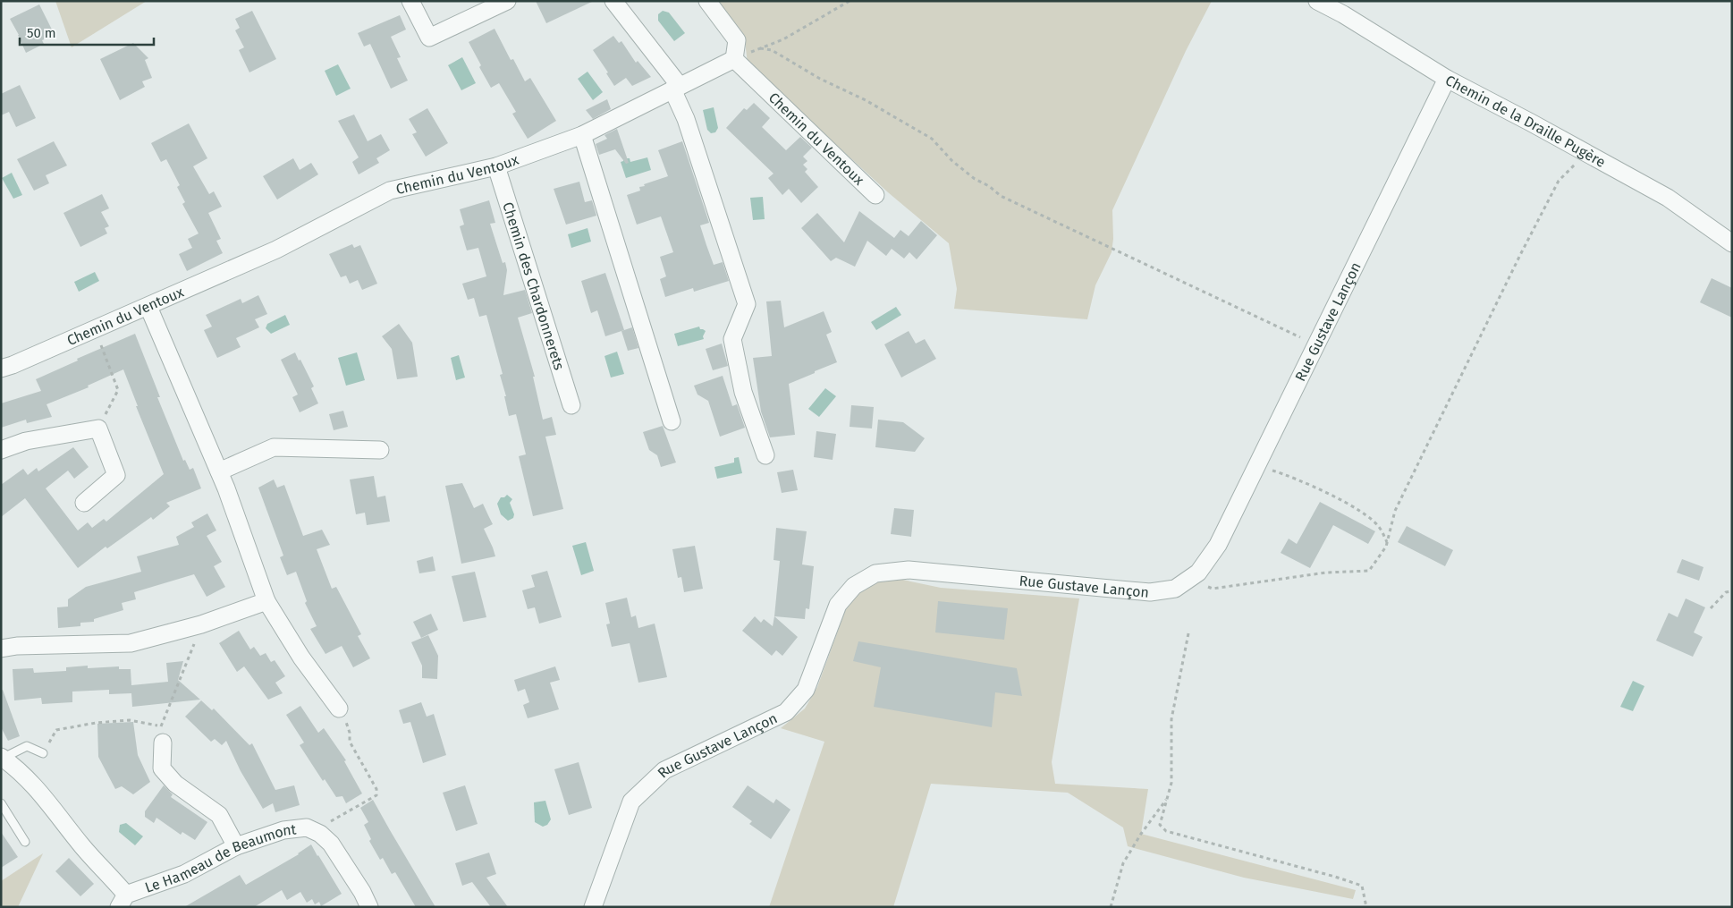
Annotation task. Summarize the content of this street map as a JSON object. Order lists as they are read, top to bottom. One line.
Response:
{"streets":{"street":["Chemin de la Draille Pugère","Chemin du Ventoux","Chemin des Chardonnerets","Rue Gustave Lançon","Le Hameau de Beaumont"]},"crossings":[["Chemin de la Draille Pugère","Rue Gustave Lançon"],["Chemin du Ventoux","Chemin des Chardonnerets"]],"scale_bar":"50 m"}
